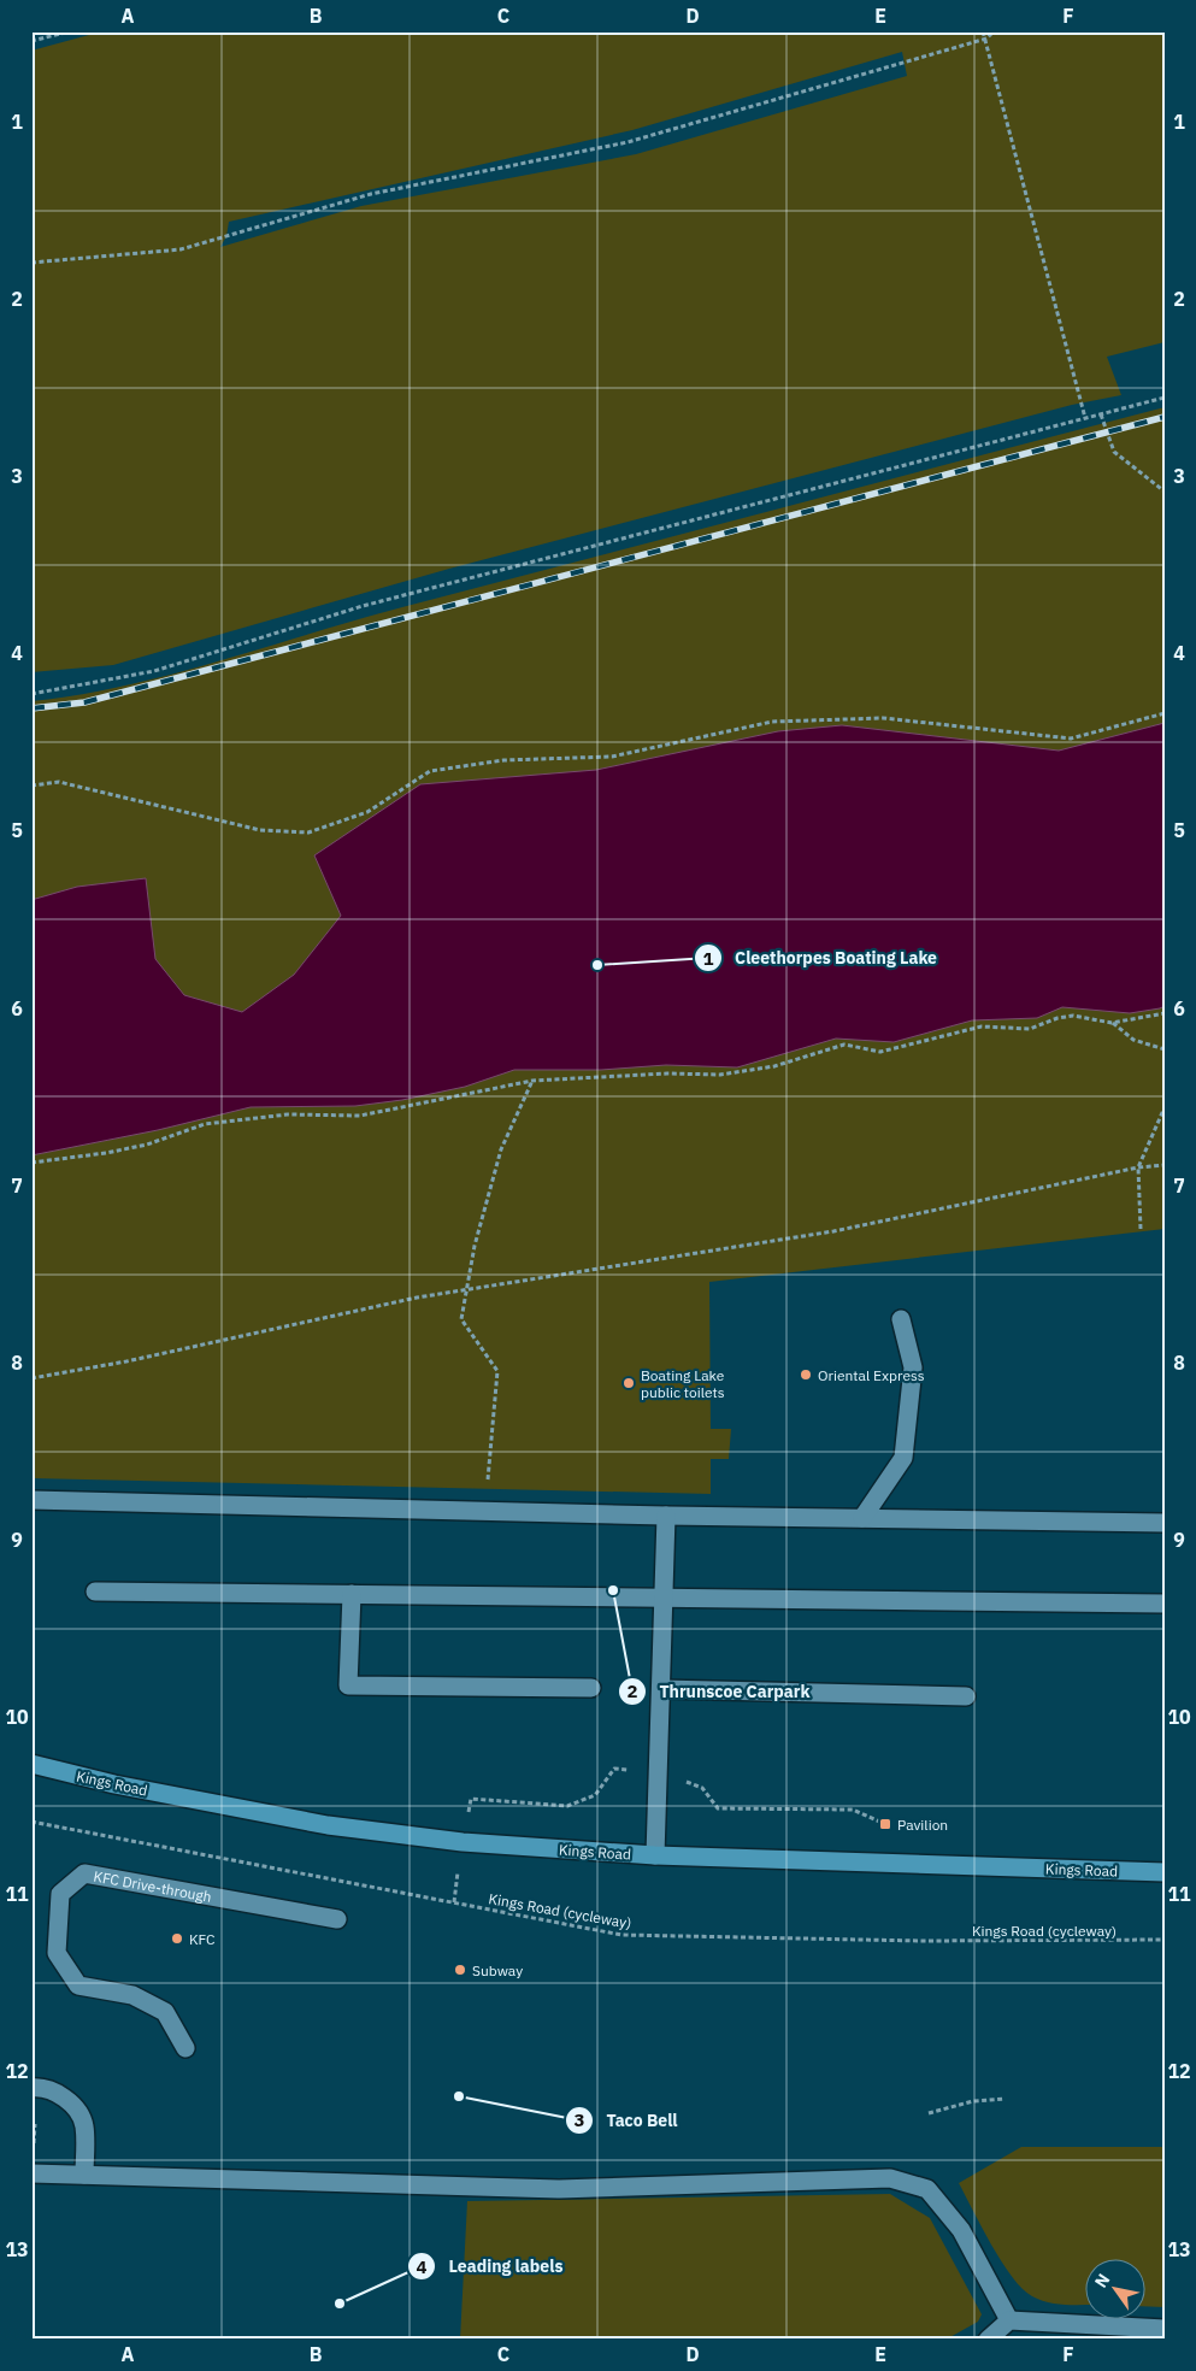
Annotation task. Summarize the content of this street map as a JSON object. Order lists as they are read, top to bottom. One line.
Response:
{"streets":{"street":["Kings Road","KFC Drive-through"],"path":["Kings Road (cycleway)"]},"places":{"other":["Cleethorpes Boating Lake","Oriental Express","Boating Lake public toilets","Thrunscoe Carpark","KFC","Subway","Taco Bell","Leading labels"],"transit":["Pavilion"]},"north":"top left","grid":{"columns":["A","B","C","D","E","F"],"rows":["1","2","3","4","5","6","7","8","9","10","11","12","13"]}}
